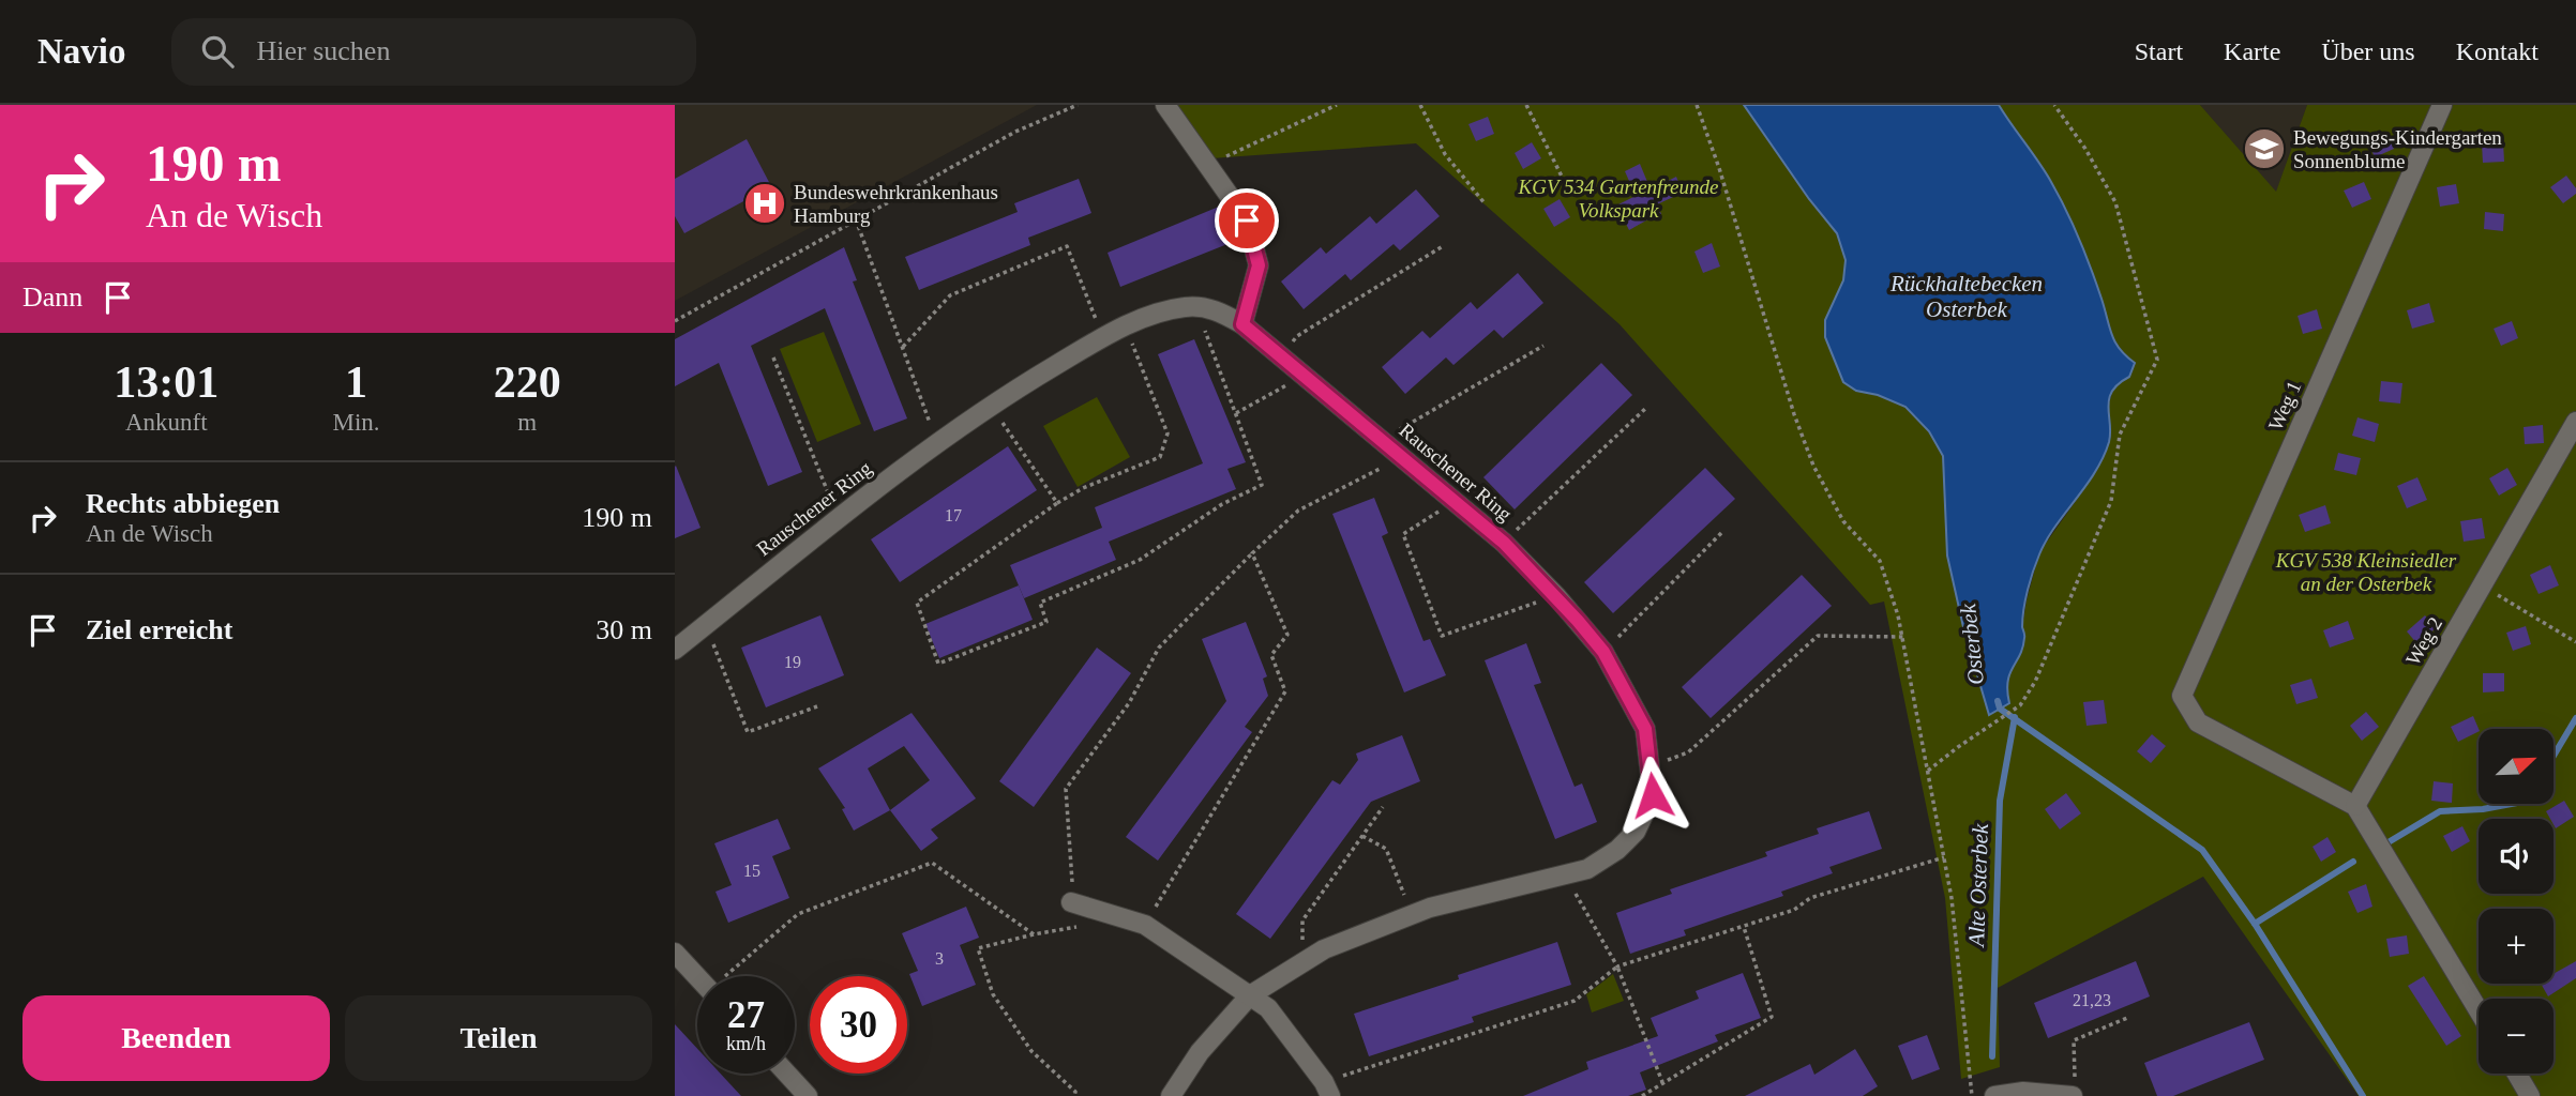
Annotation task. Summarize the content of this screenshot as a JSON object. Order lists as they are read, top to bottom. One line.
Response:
{"streets":{"street":["Weg 1","Rauschener Ring","Weg 2"]},"crossings":[["Weg 1","Weg 2"]],"water":["Rückhaltebecken Osterbek","Osterbek","Alte Osterbek"],"parks":["KGV 534 Gartenfreunde Volkspark","KGV 538 Kleinsiedler an der Osterbek"],"places":{"school or university":["Bewegungs-Kindergarten Sonnenblume"],"hospital":["Bundeswehrkrankenhaus Hamburg"]},"house_numbers":["17","19","15","3","21,23"],"north":"top right","page":{"header":"Navio","search":"Hier suchen","nav":["Start","Karte","Über uns","Kontakt"],"turn":["190 m","An de Wisch"],"then":"Dann","eta":["13:01","Ankunft","1","Min.","220","m"],"list":[{"name":"Rechts abbiegen","note":"An de Wisch","value":"190 m"},{"name":"Ziel erreicht","value":"30 m"}],"map_buttons":["+","−"],"speed":"27 km/h","limit":"30","buttons":["Beenden","Teilen"]}}
